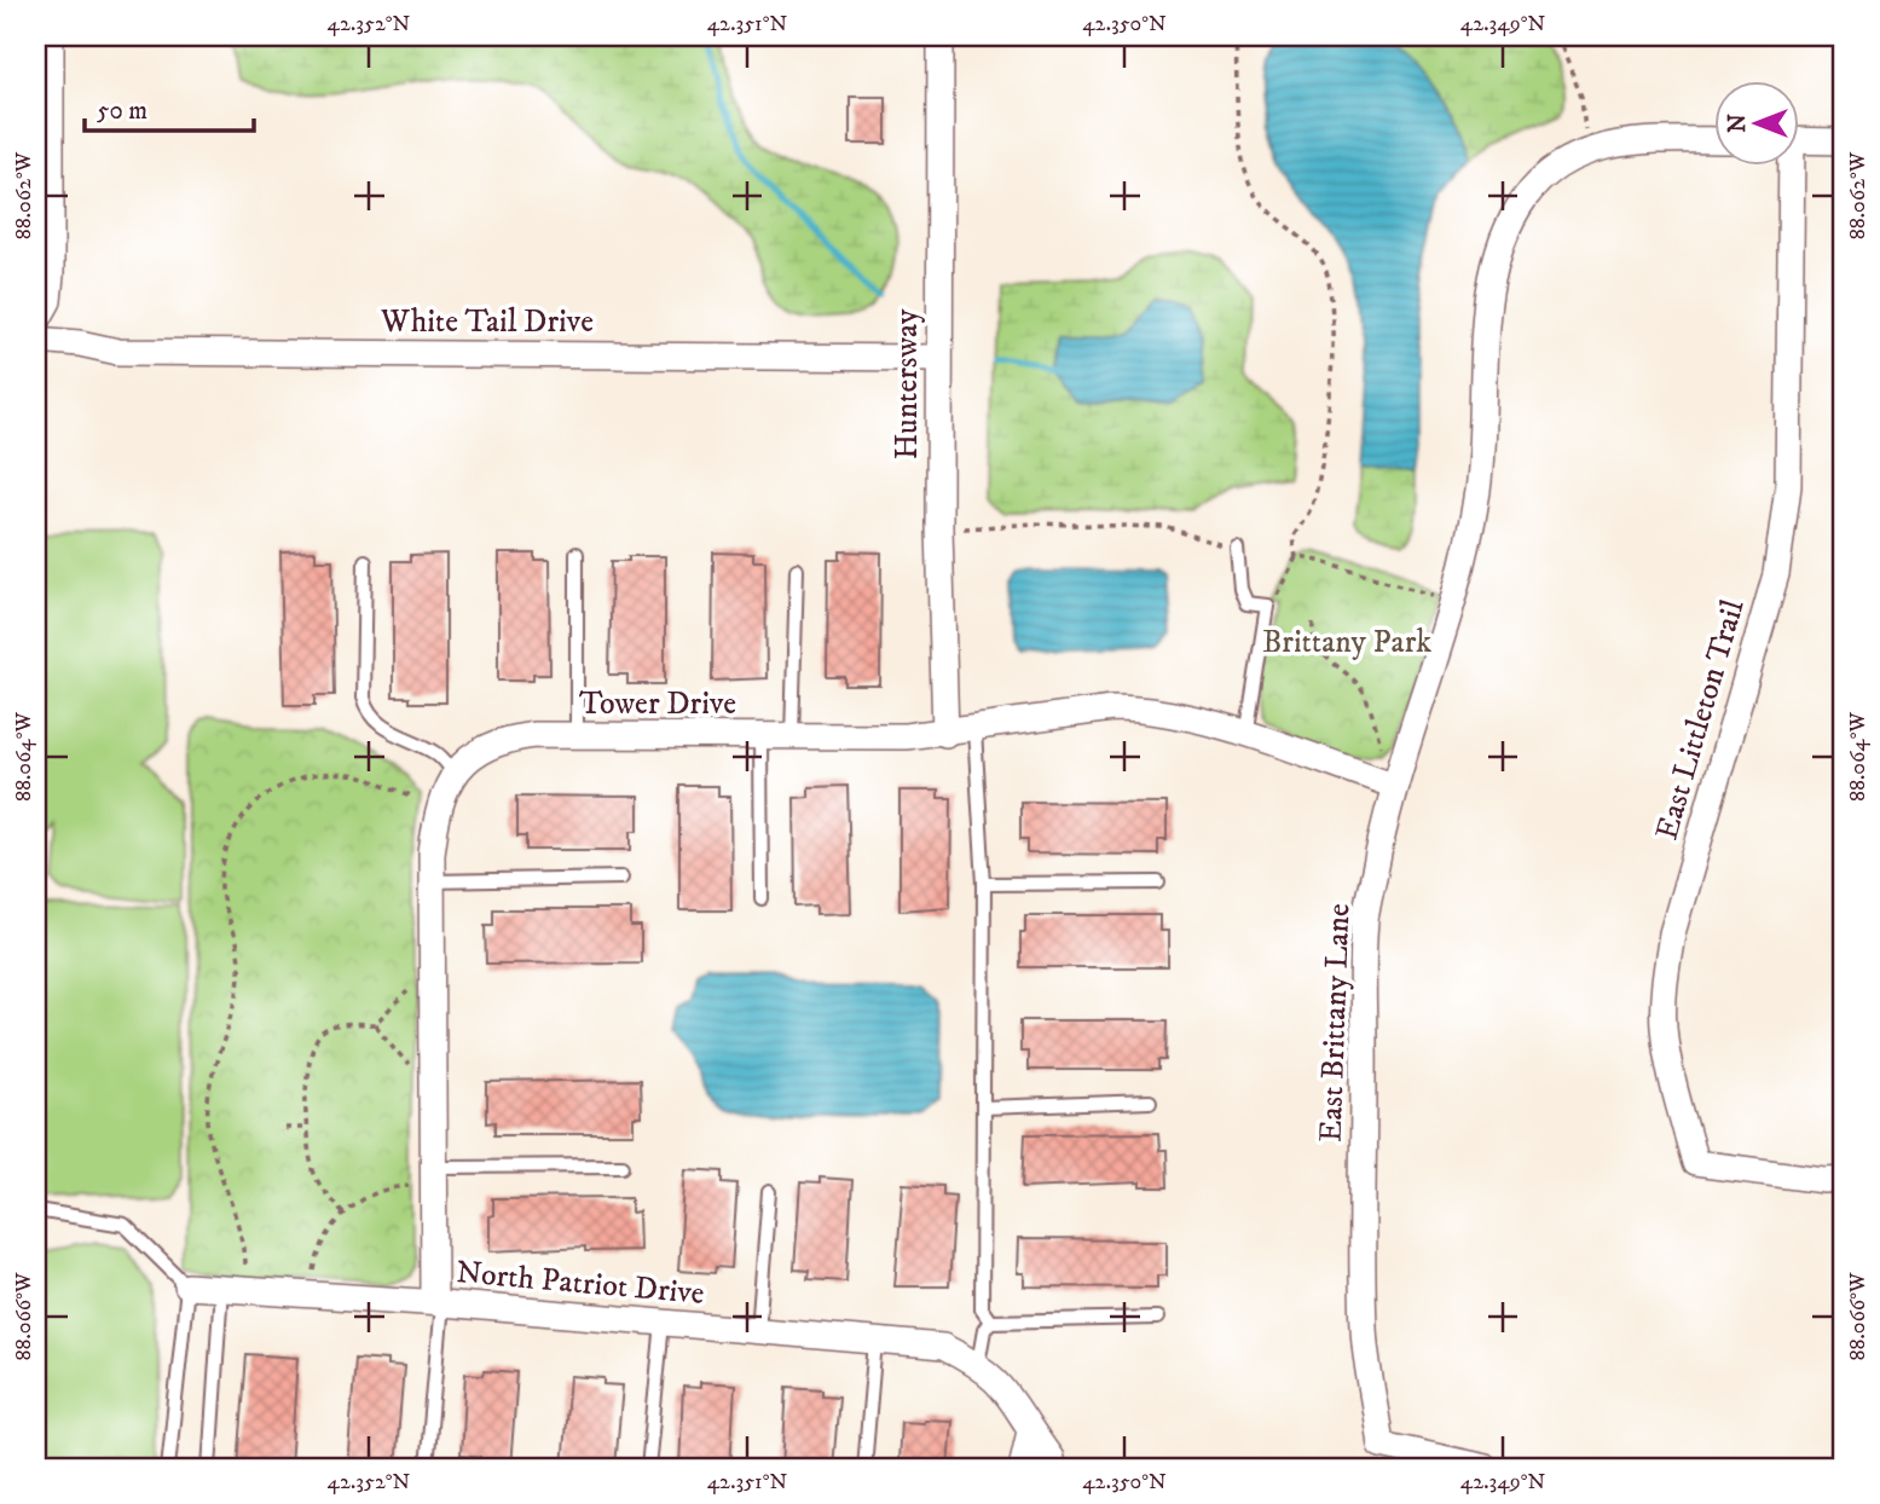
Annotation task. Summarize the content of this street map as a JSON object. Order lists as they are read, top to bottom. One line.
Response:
{"streets":{"street":["White Tail Drive","Huntersway","Tower Drive","East Littleton Trail","East Brittany Lane","North Patriot Drive"]},"crossings":[["White Tail Drive","Huntersway"],["Huntersway","Tower Drive"],["Tower Drive","East Brittany Lane"],["Tower Drive","North Patriot Drive"]],"parks":["Brittany Park"],"scale_bar":"50 m","north":"left","coordinates":["42.352°N","42.351°N","42.350°N","42.349°N","88.062°W","88.064°W","88.066°W"]}
